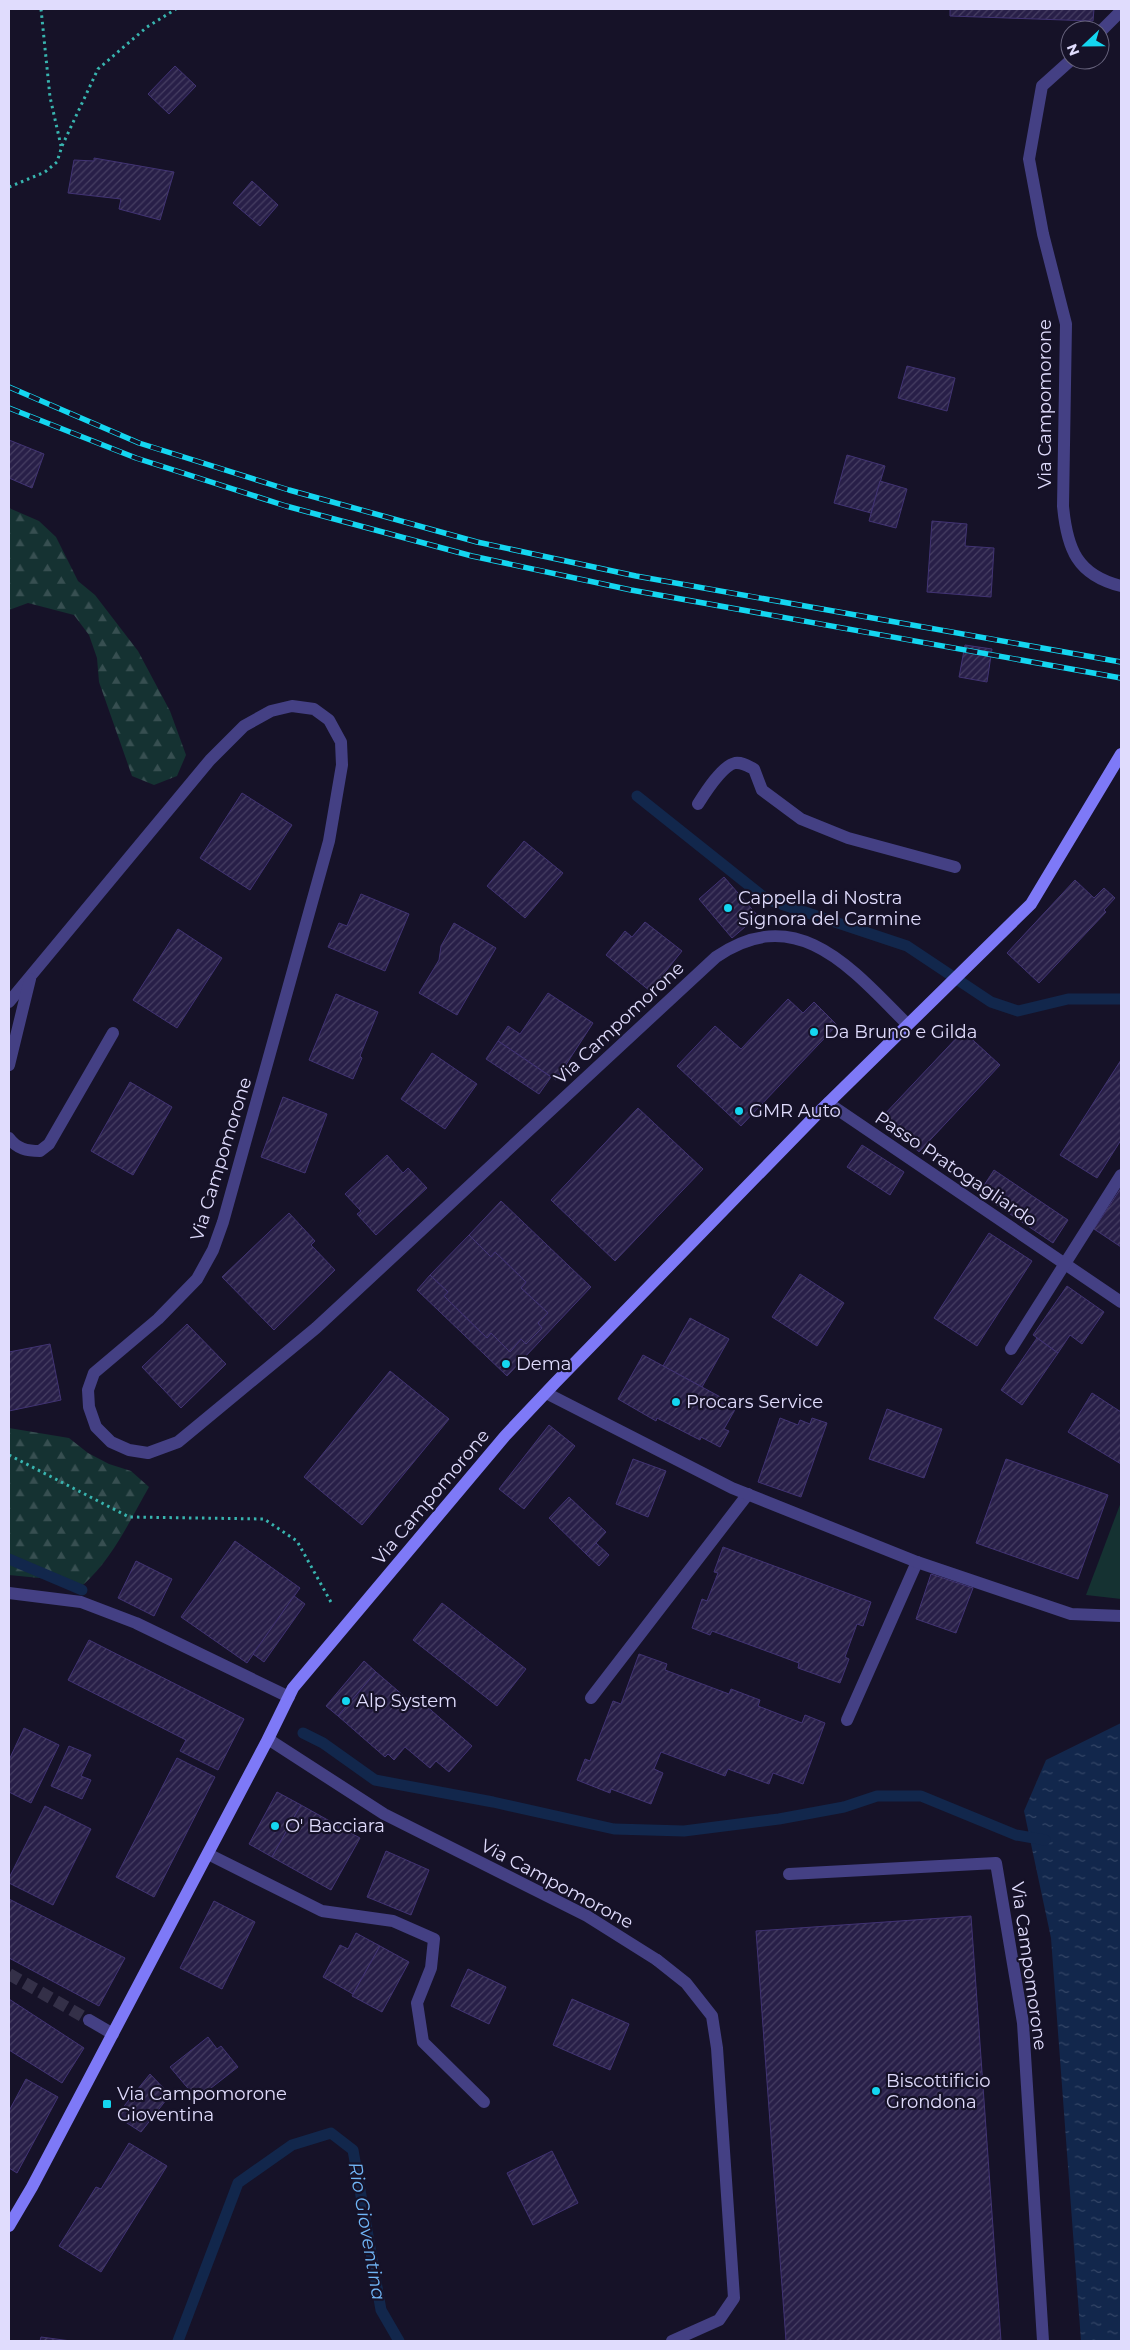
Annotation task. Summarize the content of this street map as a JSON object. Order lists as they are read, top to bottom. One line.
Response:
{"streets":{"main road":["Via Campomorone"],"street":["Passo Pratogagliardo"]},"crossings":[["Via Campomorone","Passo Pratogagliardo"]],"water":["Rio Gioventina"],"places":{"other":["Cappella di Nostra Signora del Carmine","Da Bruno e Gilda","GMR Auto","Dema","Procars Service","Alp System","O' Bacciara","Biscottificio Grondona"],"transit":["Via Campomorone Gioventina"]},"north":"left"}
